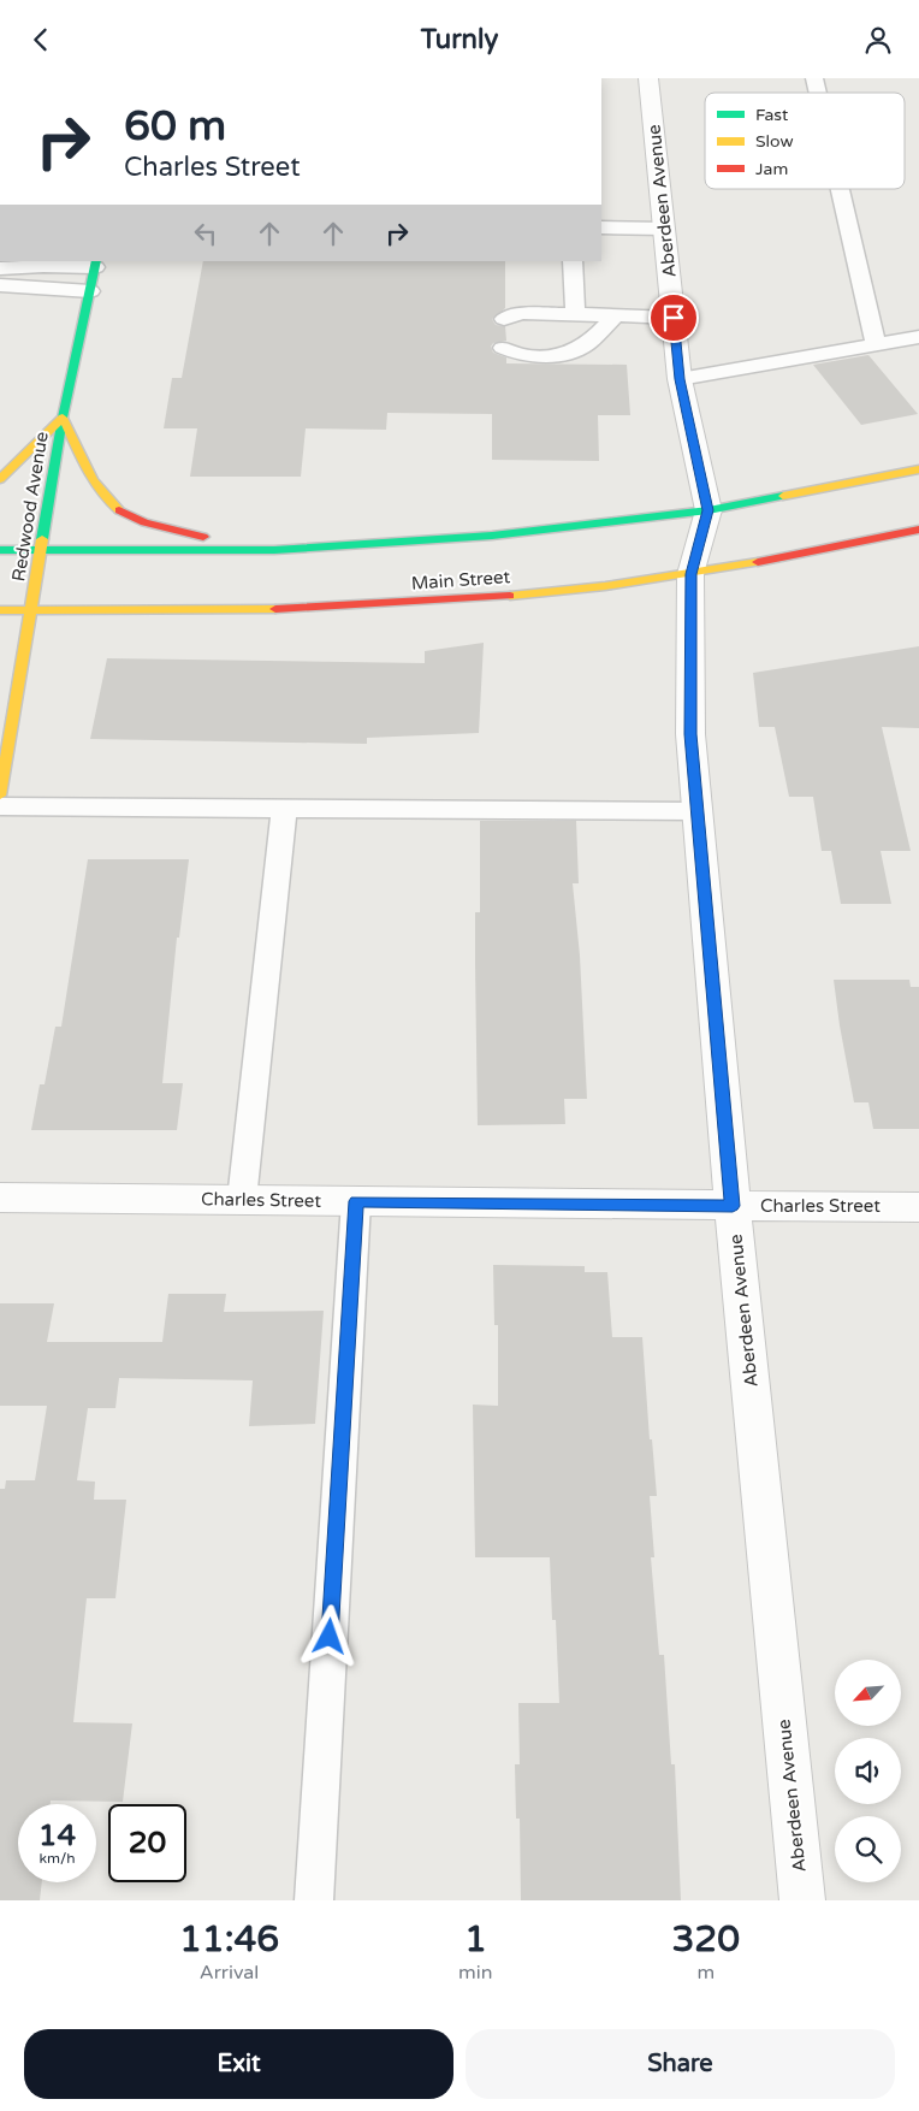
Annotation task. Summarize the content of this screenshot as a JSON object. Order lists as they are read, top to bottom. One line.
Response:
{"streets":{"main road":["Redwood Avenue","Main Street"],"street":["Aberdeen Avenue","Charles Street"]},"crossings":[["Aberdeen Avenue","Main Street"],["Aberdeen Avenue","Charles Street"],["Redwood Avenue","Main Street"]],"legend":["Fast","Slow","Jam"],"north":"bottom left","page":{"header":"Turnly","turn":["60 m","Charles Street"],"speed":"14 km/h","limit":"20","eta":["11:46","Arrival","1","min","320","m"],"buttons":["Exit","Share"]}}
